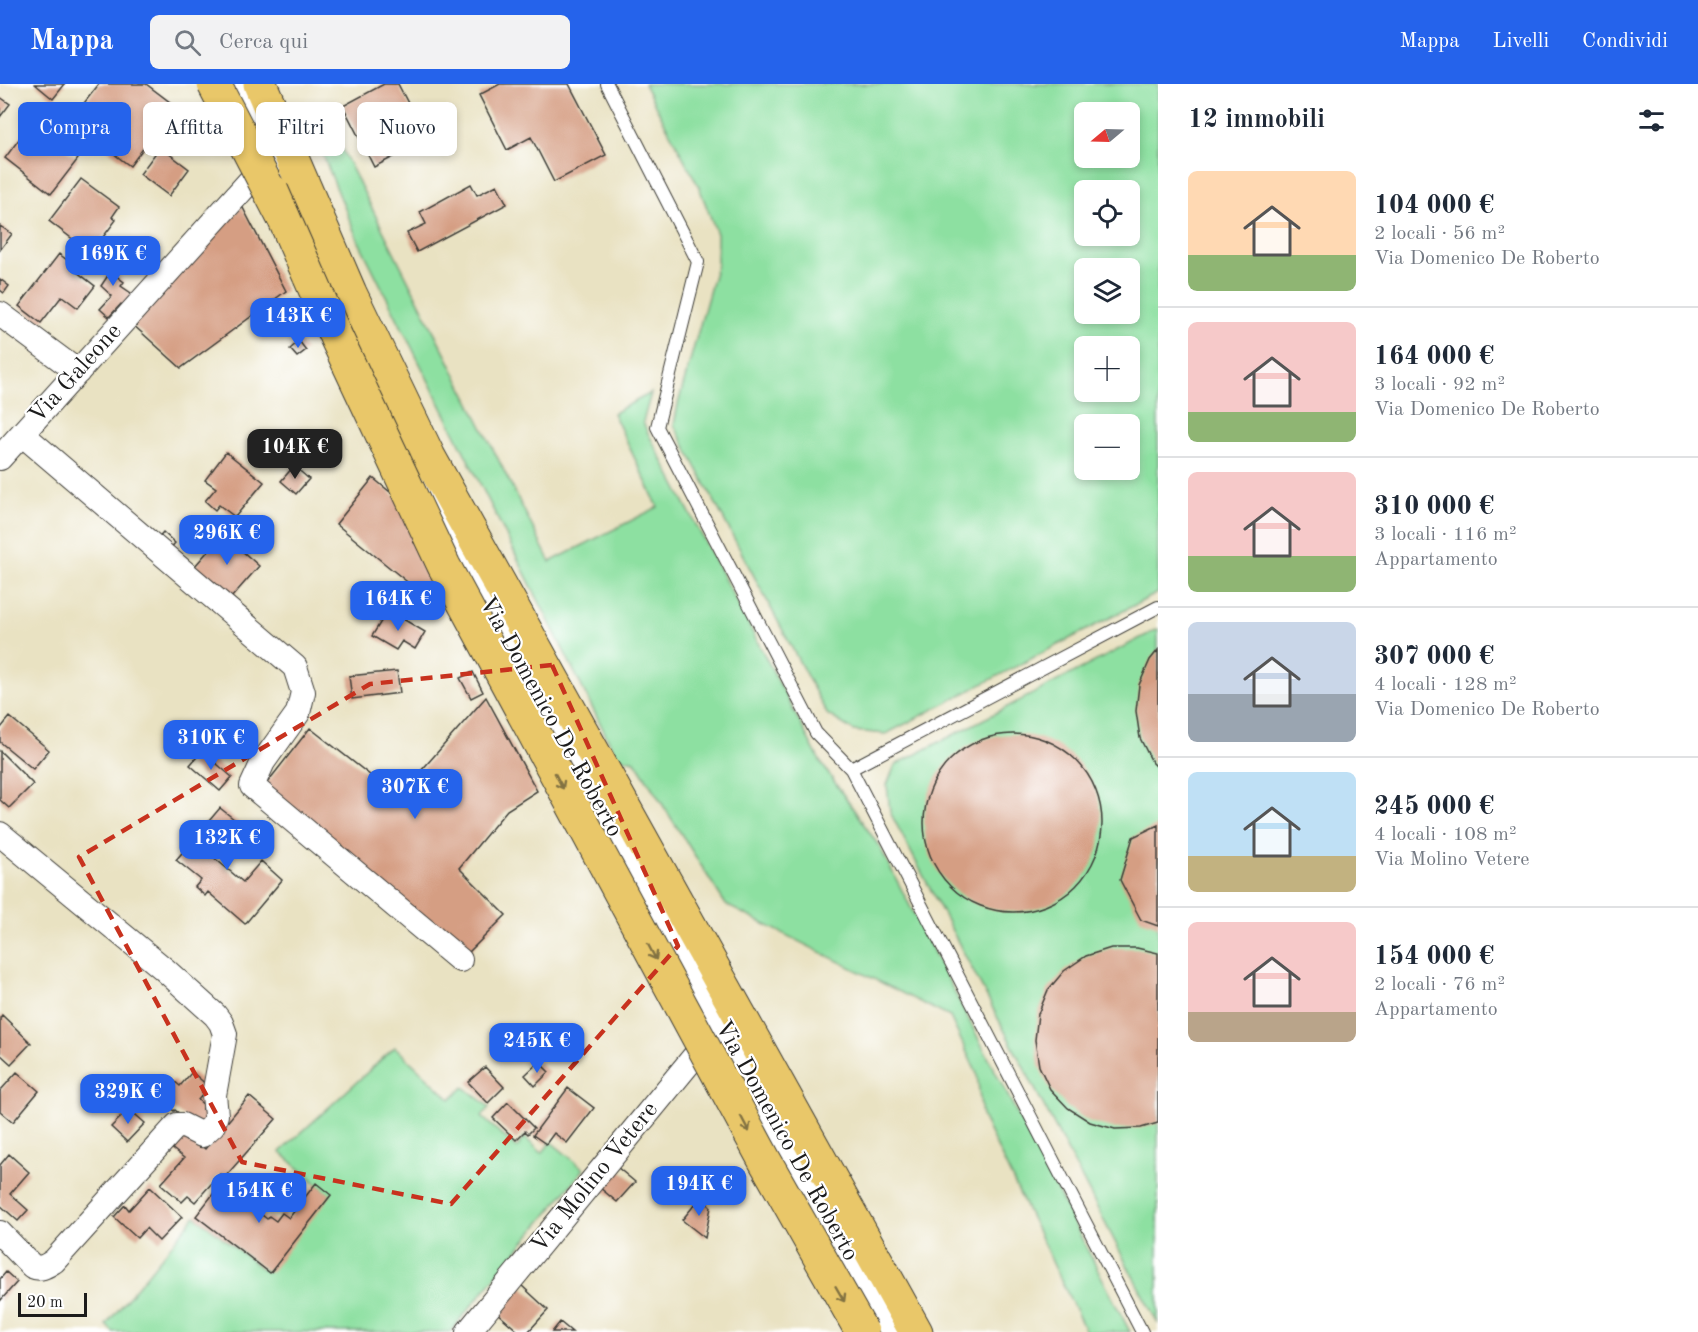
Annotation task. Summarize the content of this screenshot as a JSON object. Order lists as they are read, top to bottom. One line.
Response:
{"streets":{"street":["Via Galeone","Via Domenico De Roberto","Via Molino Vetere"]},"crossings":[["Via Galeone","Via Domenico De Roberto"],["Via Domenico De Roberto","Via Molino Vetere"]],"scale_bar":"20 m","north":"left","page":{"header":"Mappa","search":"Cerca qui","nav":["Mappa","Livelli","Condividi"],"heading":"12 immobili","map_buttons":["+","−"],"chip":["Compra","Affitta","Filtri","Nuovo"],"list":[{"name":"104 000 €","note":"2 locali · 56 m² · Via Domenico De Roberto"},{"name":"164 000 €","note":"3 locali · 92 m² · Via Domenico De Roberto"},{"name":"310 000 €","note":"3 locali · 116 m² · Appartamento"},{"name":"307 000 €","note":"4 locali · 128 m² · Via Domenico De Roberto"},{"name":"245 000 €","note":"4 locali · 108 m² · Via Molino Vetere"},{"name":"154 000 €","note":"2 locali · 76 m² · Appartamento"}],"price":["169K €","143K €","104K €","296K €","164K €","310K €","307K €","132K €","245K €","329K €","194K €","154K €"],"scale":"20 m"}}
